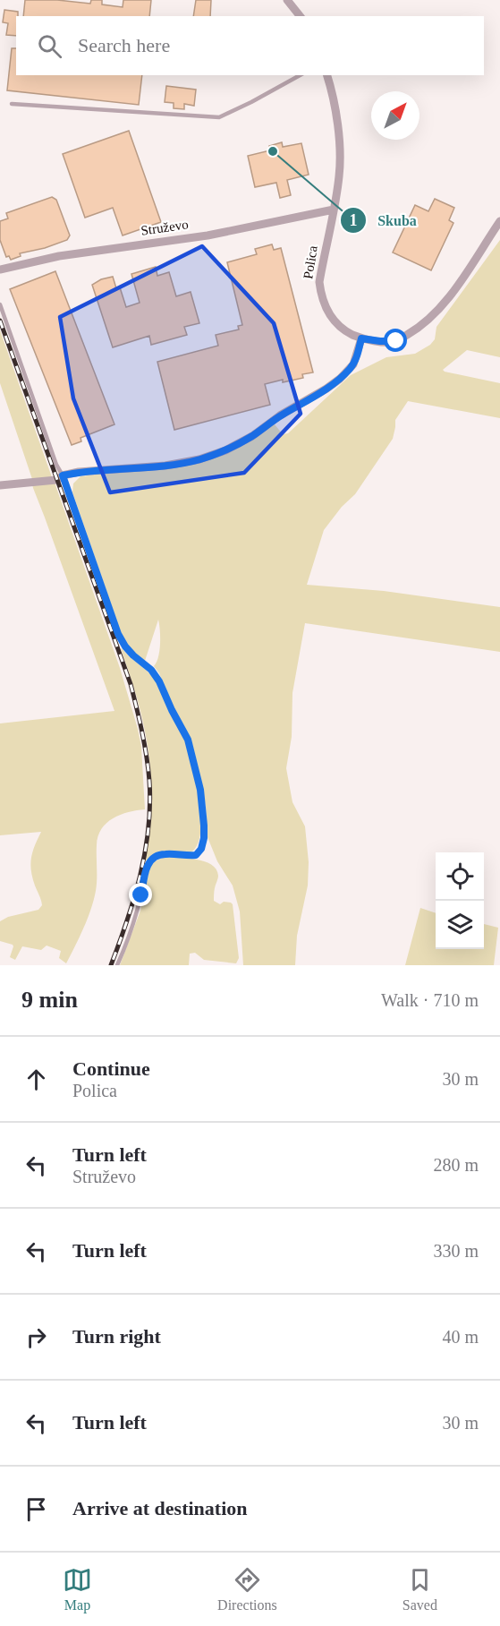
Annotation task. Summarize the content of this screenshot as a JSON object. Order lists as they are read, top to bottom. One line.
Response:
{"streets":{"street":["Struževo","Polica"]},"crossings":[["Struževo","Polica"]],"places":["Skuba"],"north":"top right","page":{"search":"Search here","heading":["9 min","Walk · 710 m"],"list":[["Continue","Polica","30 m"],["Turn left","Struževo","280 m"],["Turn left","330 m"],["Turn right","40 m"],["Turn left","30 m"],"Arrive at destination"],"nav":["Map","Directions","Saved"]}}
